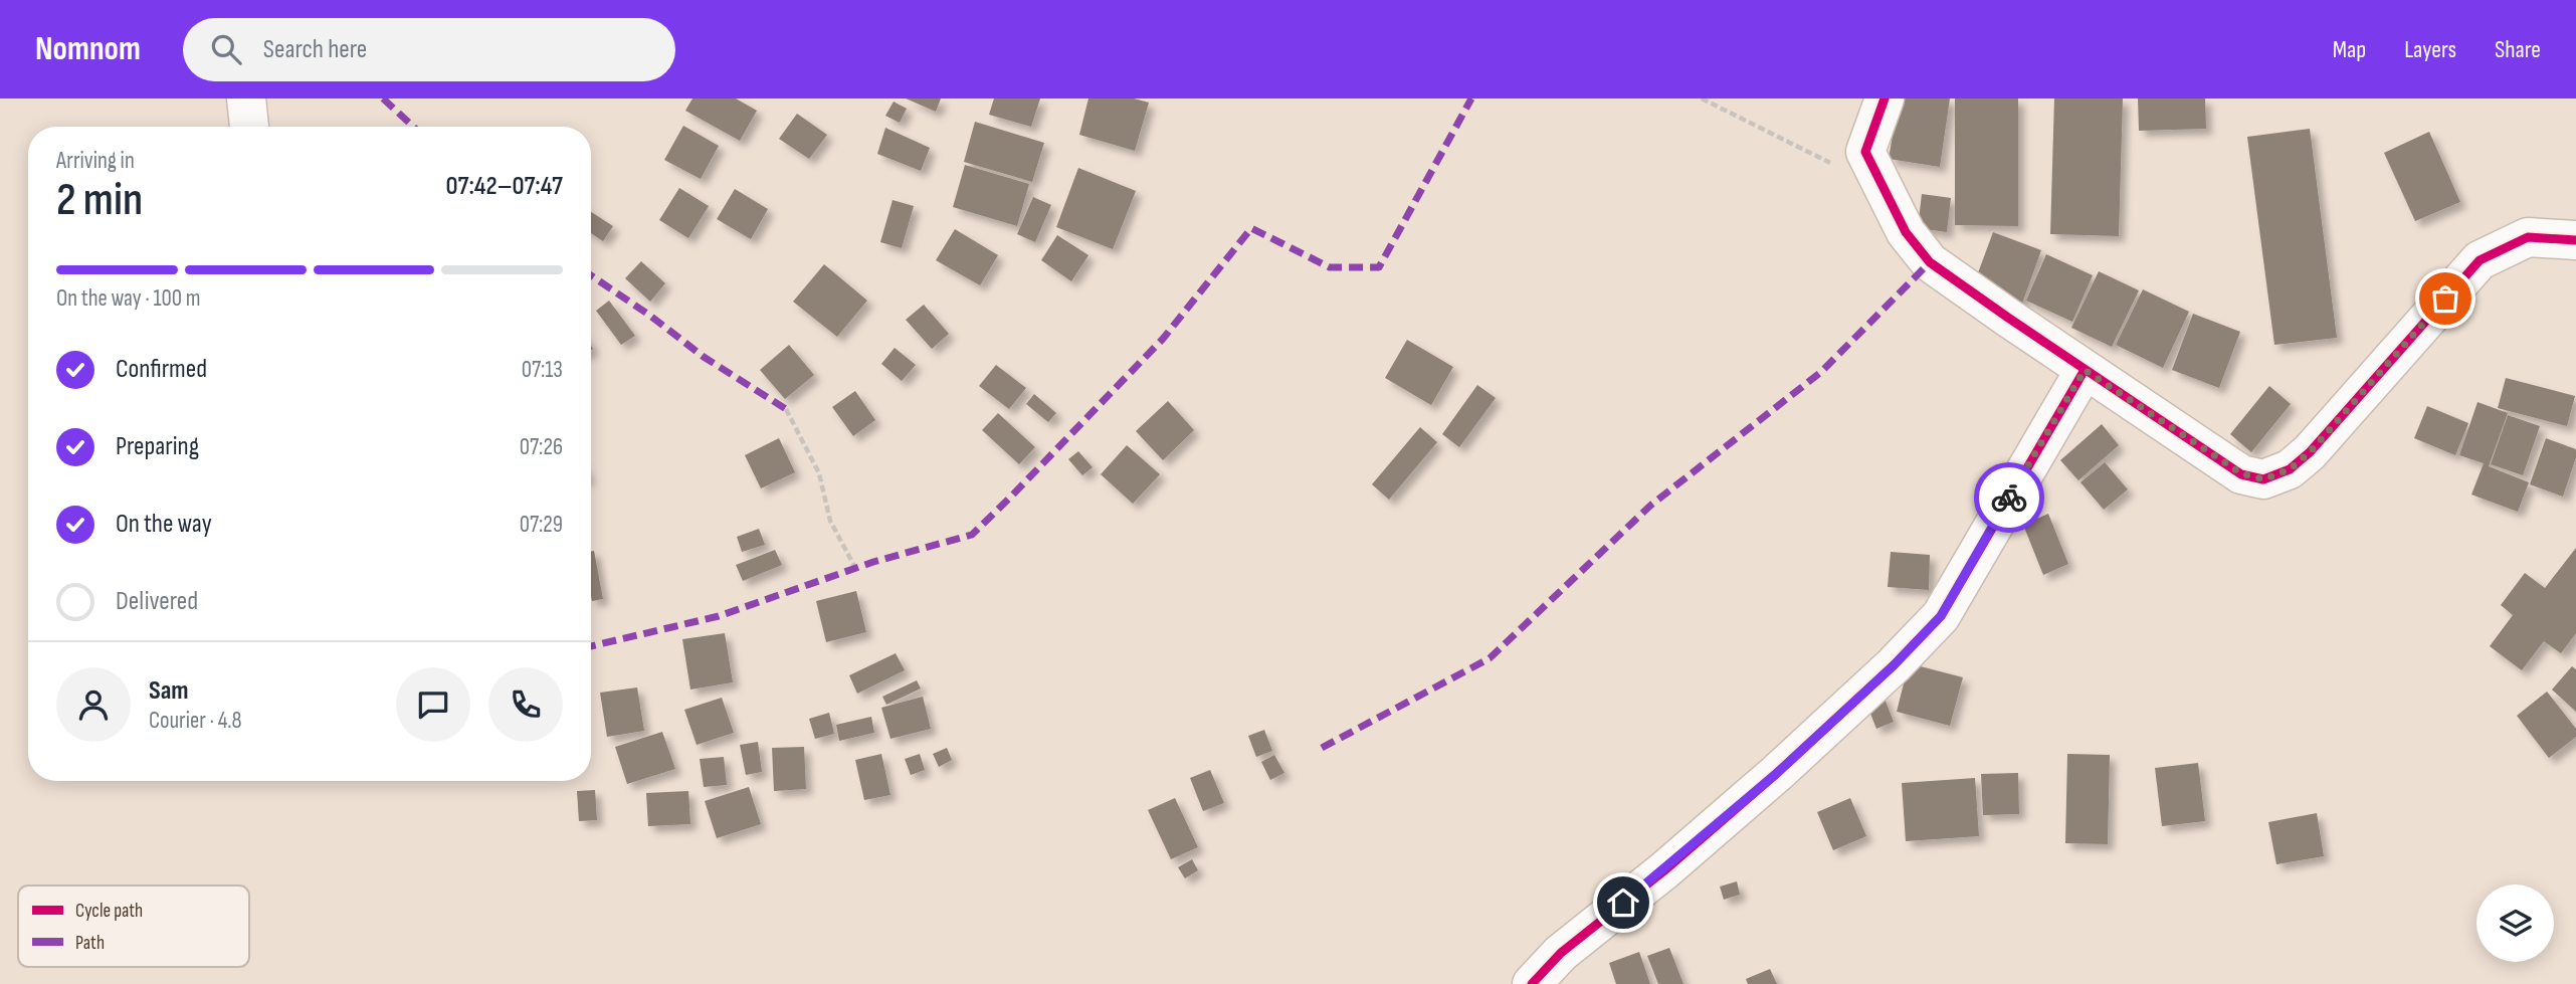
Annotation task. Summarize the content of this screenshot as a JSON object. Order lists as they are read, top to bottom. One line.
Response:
{"legend":["Cycle path","Path"],"page":{"header":"Nomnom","search":"Search here","nav":["Map","Layers","Share"],"heading":["2 min","Arriving in","07:42–07:47"],"panel":["Sam","Courier · 4.8"],"bar":"On the way · 100 m","list":[["Confirmed","07:13"],["Preparing","07:26"],["On the way","07:29"],"Delivered"]}}
